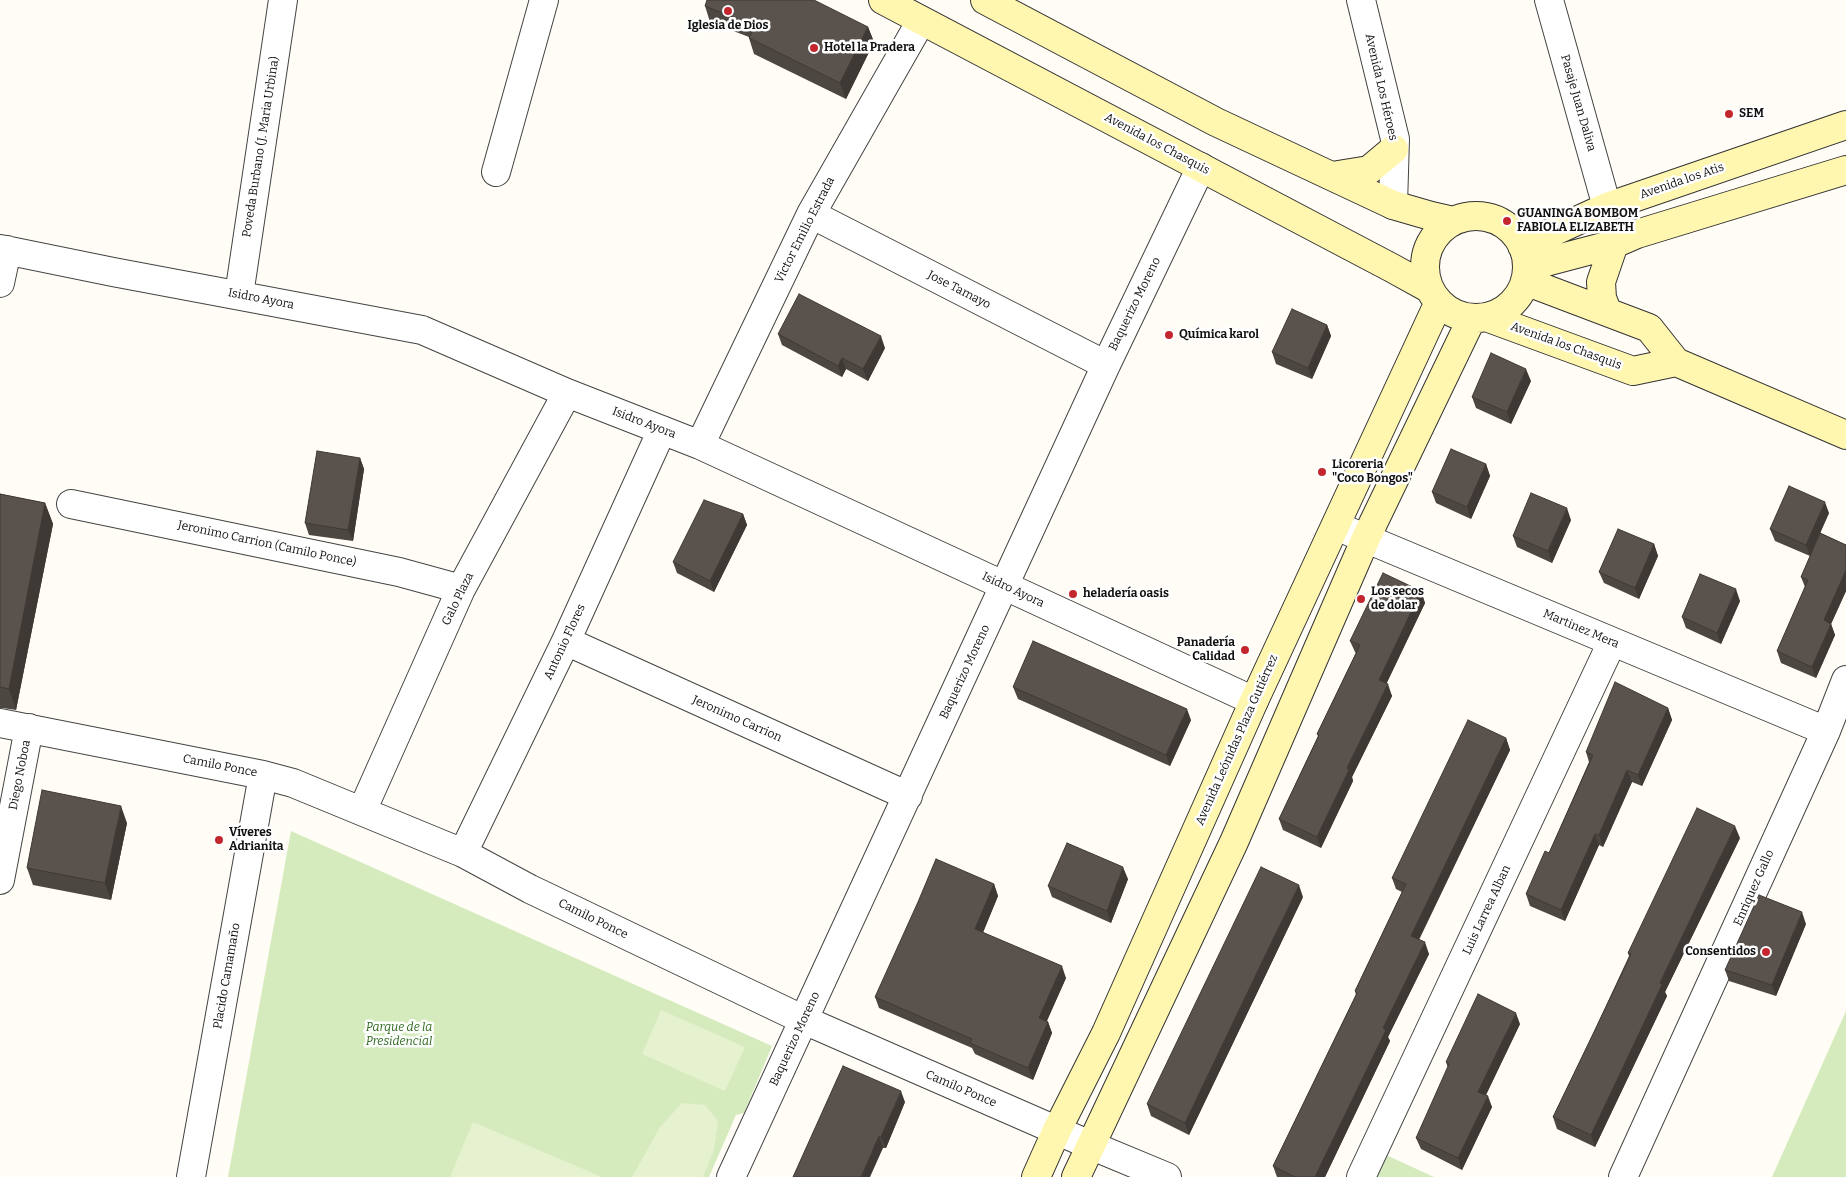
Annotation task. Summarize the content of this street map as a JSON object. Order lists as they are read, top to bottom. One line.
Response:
{"streets":{"main road":["Avenida los Chasquis","Avenida los Atis","Avenida Leónidas Plaza Gutiérrez"],"street":["Avenida Los Héroes","Pasaje Juan Daliva","Poveda Burbano (J. Maria Urbina)","Victor Emilio Estrada","Jose Tamayo","Isidro Ayora","Baquerizo Moreno","Jeronimo Carrion (Camilo Ponce)","Galo Plaza","Martinez Mera","Antonio Flores","Jeronimo Carrion","Camilo Ponce","Diego Noboa","Enriquez Gallo","Luis Larrea Alban","Placido Camamaño"]},"crossings":[["Pasaje Juan Daliva","Avenida los Atis"],["Avenida los Chasquis","Avenida los Atis"],["Avenida los Chasquis","Victor Emilio Estrada"],["Avenida los Chasquis","Baquerizo Moreno"],["Avenida los Chasquis","Avenida Leónidas Plaza Gutiérrez"],["Poveda Burbano (J. Maria Urbina)","Isidro Ayora"],["Avenida los Atis","Avenida Leónidas Plaza Gutiérrez"],["Victor Emilio Estrada","Jose Tamayo"],["Victor Emilio Estrada","Isidro Ayora"],["Jose Tamayo","Baquerizo Moreno"],["Isidro Ayora","Baquerizo Moreno"],["Isidro Ayora","Galo Plaza"],["Isidro Ayora","Antonio Flores"],["Isidro Ayora","Avenida Leónidas Plaza Gutiérrez"],["Baquerizo Moreno","Jeronimo Carrion"],["Baquerizo Moreno","Camilo Ponce"],["Jeronimo Carrion (Camilo Ponce)","Galo Plaza"],["Galo Plaza","Camilo Ponce"],["Martinez Mera","Avenida Leónidas Plaza Gutiérrez"],["Martinez Mera","Enriquez Gallo"],["Martinez Mera","Luis Larrea Alban"],["Antonio Flores","Jeronimo Carrion"],["Antonio Flores","Camilo Ponce"],["Avenida Leónidas Plaza Gutiérrez","Camilo Ponce"],["Camilo Ponce","Diego Noboa"],["Camilo Ponce","Placido Camamaño"]],"parks":["Parque de la Presidencial"],"places":["Iglesia de Dios","Hotel la Pradera","SEM","GUANINGA BOMBOM FABIOLA ELIZABETH","Química karol","Licoreria \"Coco Bongos\"","heladería oasis","Los secos de dolar","Panadería Calidad","Víveres Adrianita","Consentidos"]}
